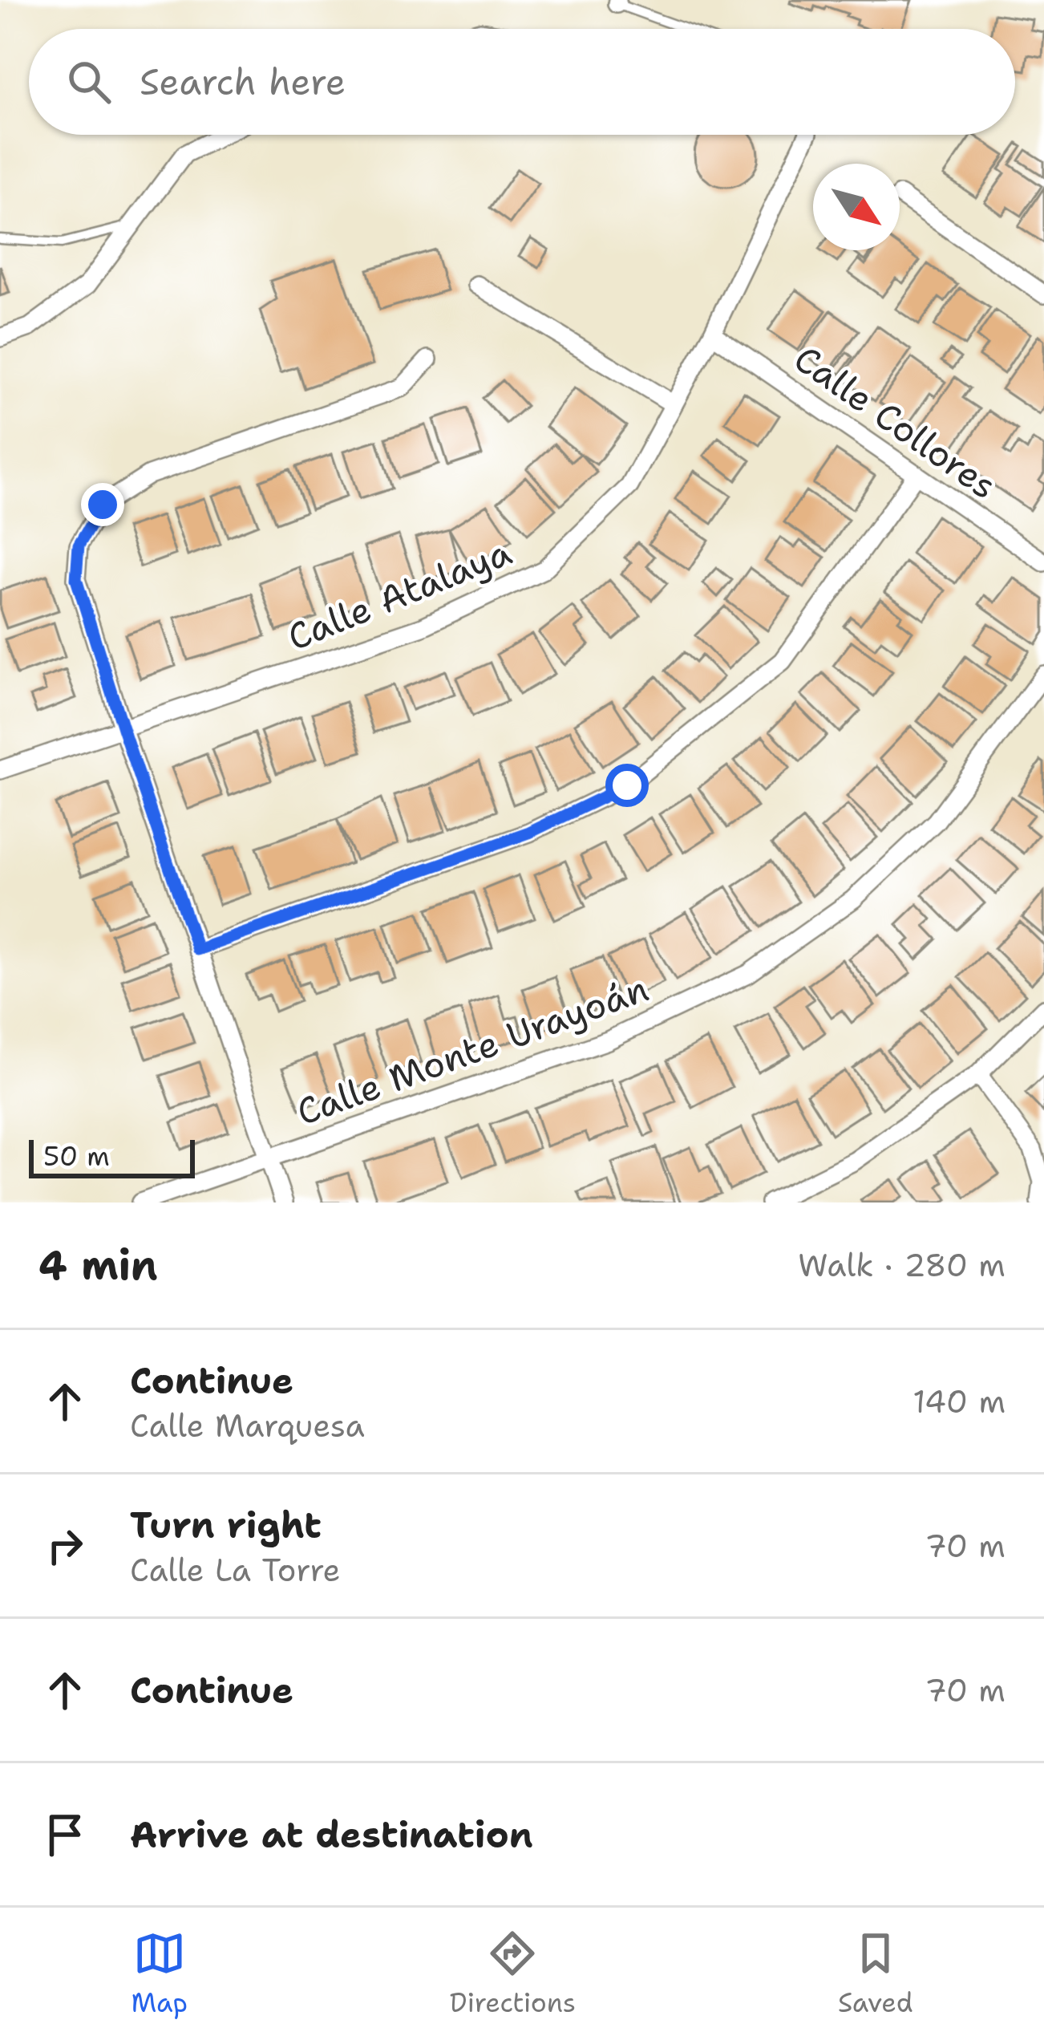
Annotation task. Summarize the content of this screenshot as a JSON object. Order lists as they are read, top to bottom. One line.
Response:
{"streets":{"street":["Calle Collores","Calle Atalaya","Calle Monte Urayoán"]},"crossings":[["Calle Collores","Calle Atalaya"]],"scale_bar":"50 m","north":"bottom right","page":{"search":"Search here","scale":"50 m","heading":["4 min","Walk · 280 m"],"list":[["Continue","Calle Marquesa","140 m"],["Turn right","Calle La Torre","70 m"],["Continue","70 m"],"Arrive at destination"],"nav":["Map","Directions","Saved"]}}
